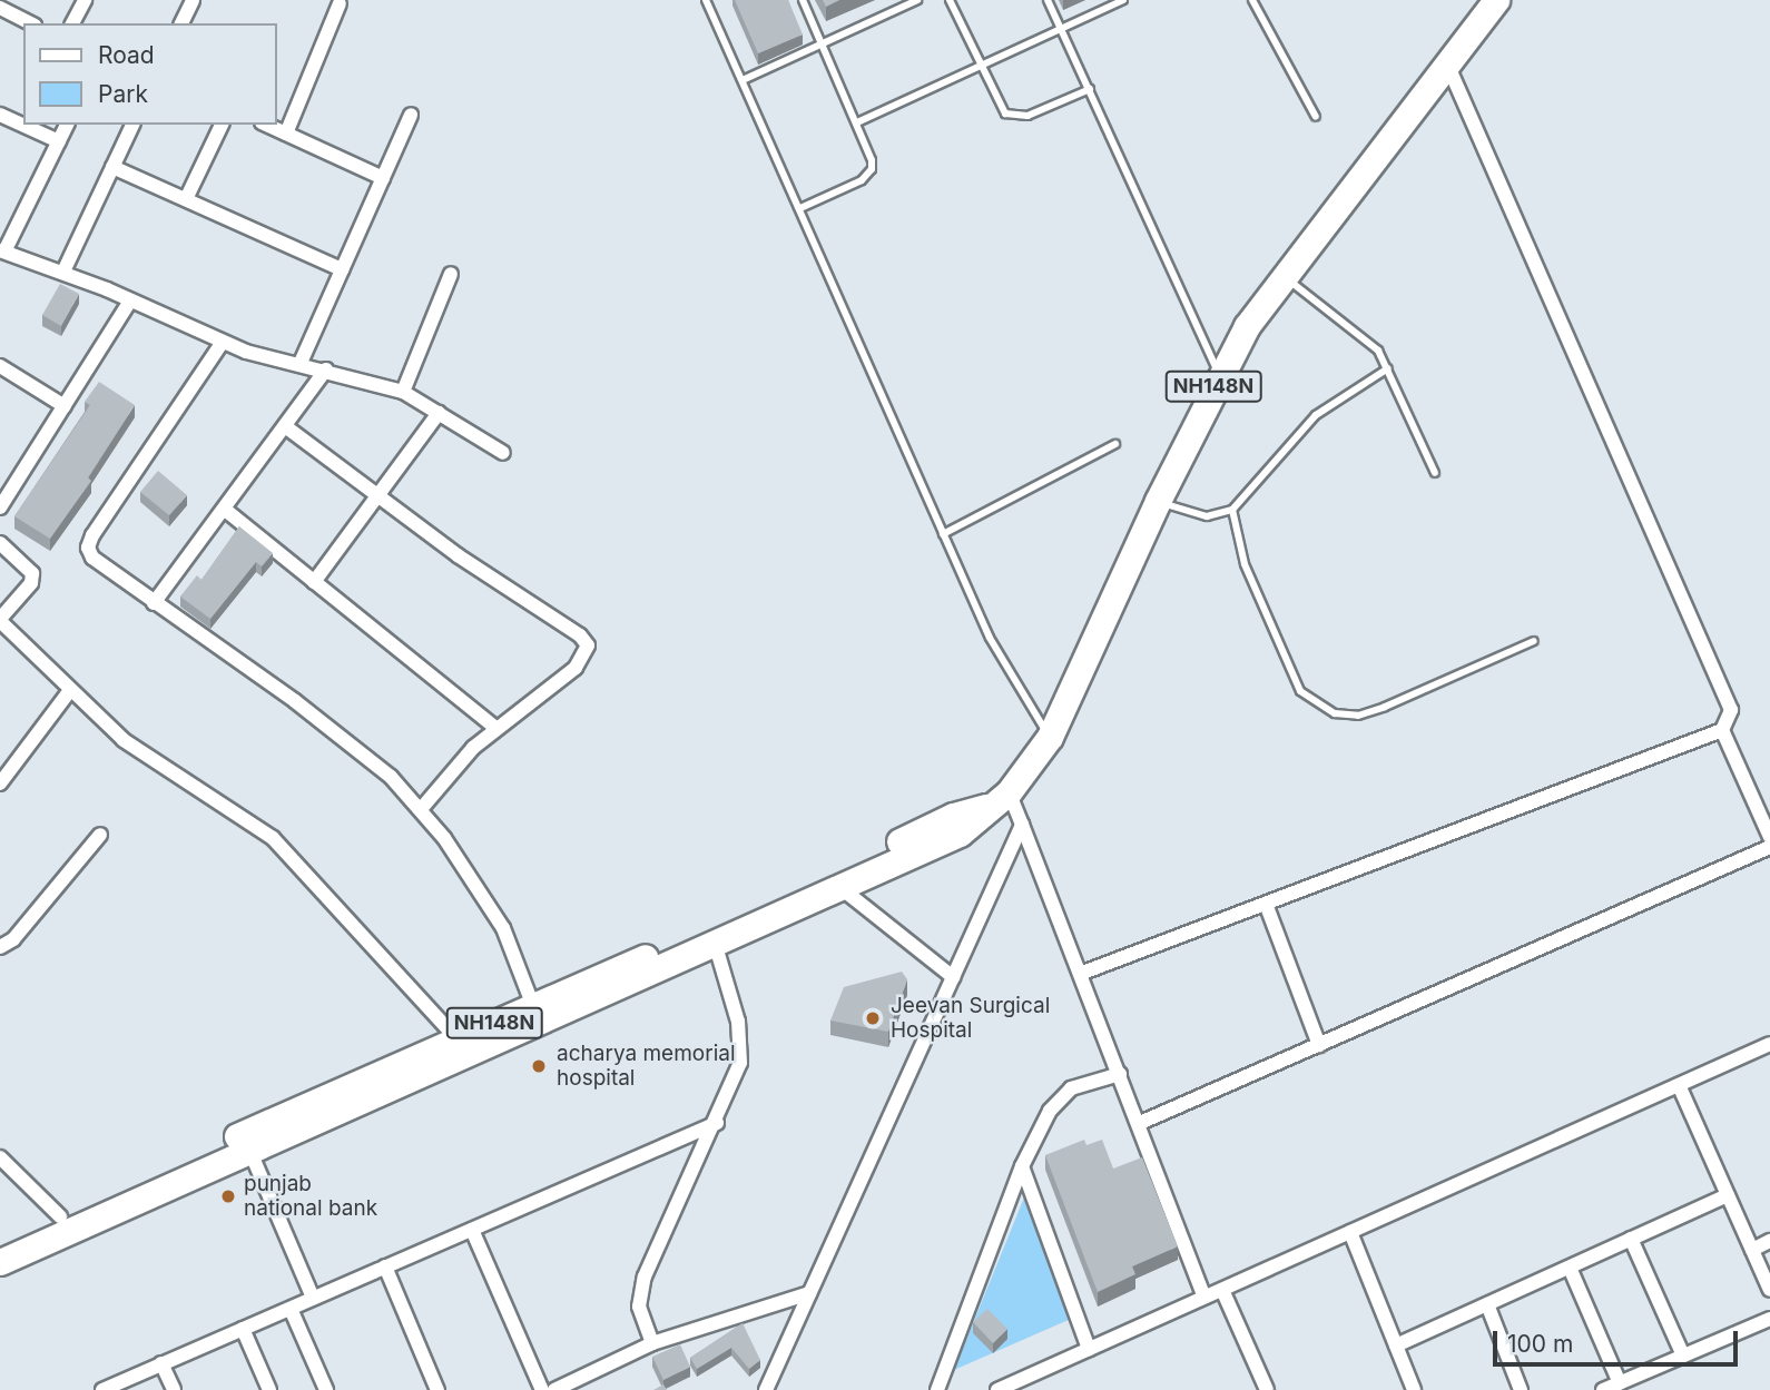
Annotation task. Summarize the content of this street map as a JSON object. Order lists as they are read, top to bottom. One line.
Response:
{"streets":{"highway":["NH148N"]},"places":["Jeevan Surgical Hospital","acharya memorial hospital","punjab national bank"],"legend":["Road","Park"],"scale_bar":"100 m"}
